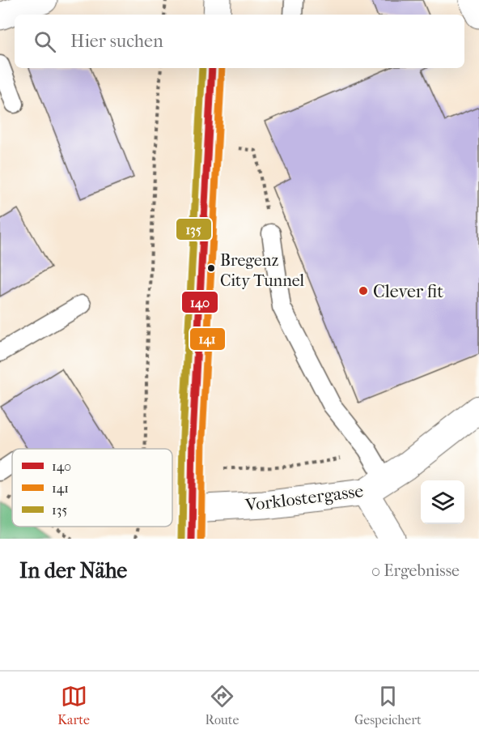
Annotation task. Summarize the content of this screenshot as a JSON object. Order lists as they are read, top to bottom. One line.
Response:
{"streets":{"main road":["Vorklostergasse"]},"places":["Bregenz City Tunnel","Clever fit"],"lines":["transit line 140","transit line 141","transit line 135"],"legend":["140","141","135"],"page":{"search":"Hier suchen","heading":["In der Nähe","0 Ergebnisse"],"nav":["Karte","Route","Gespeichert"]}}
